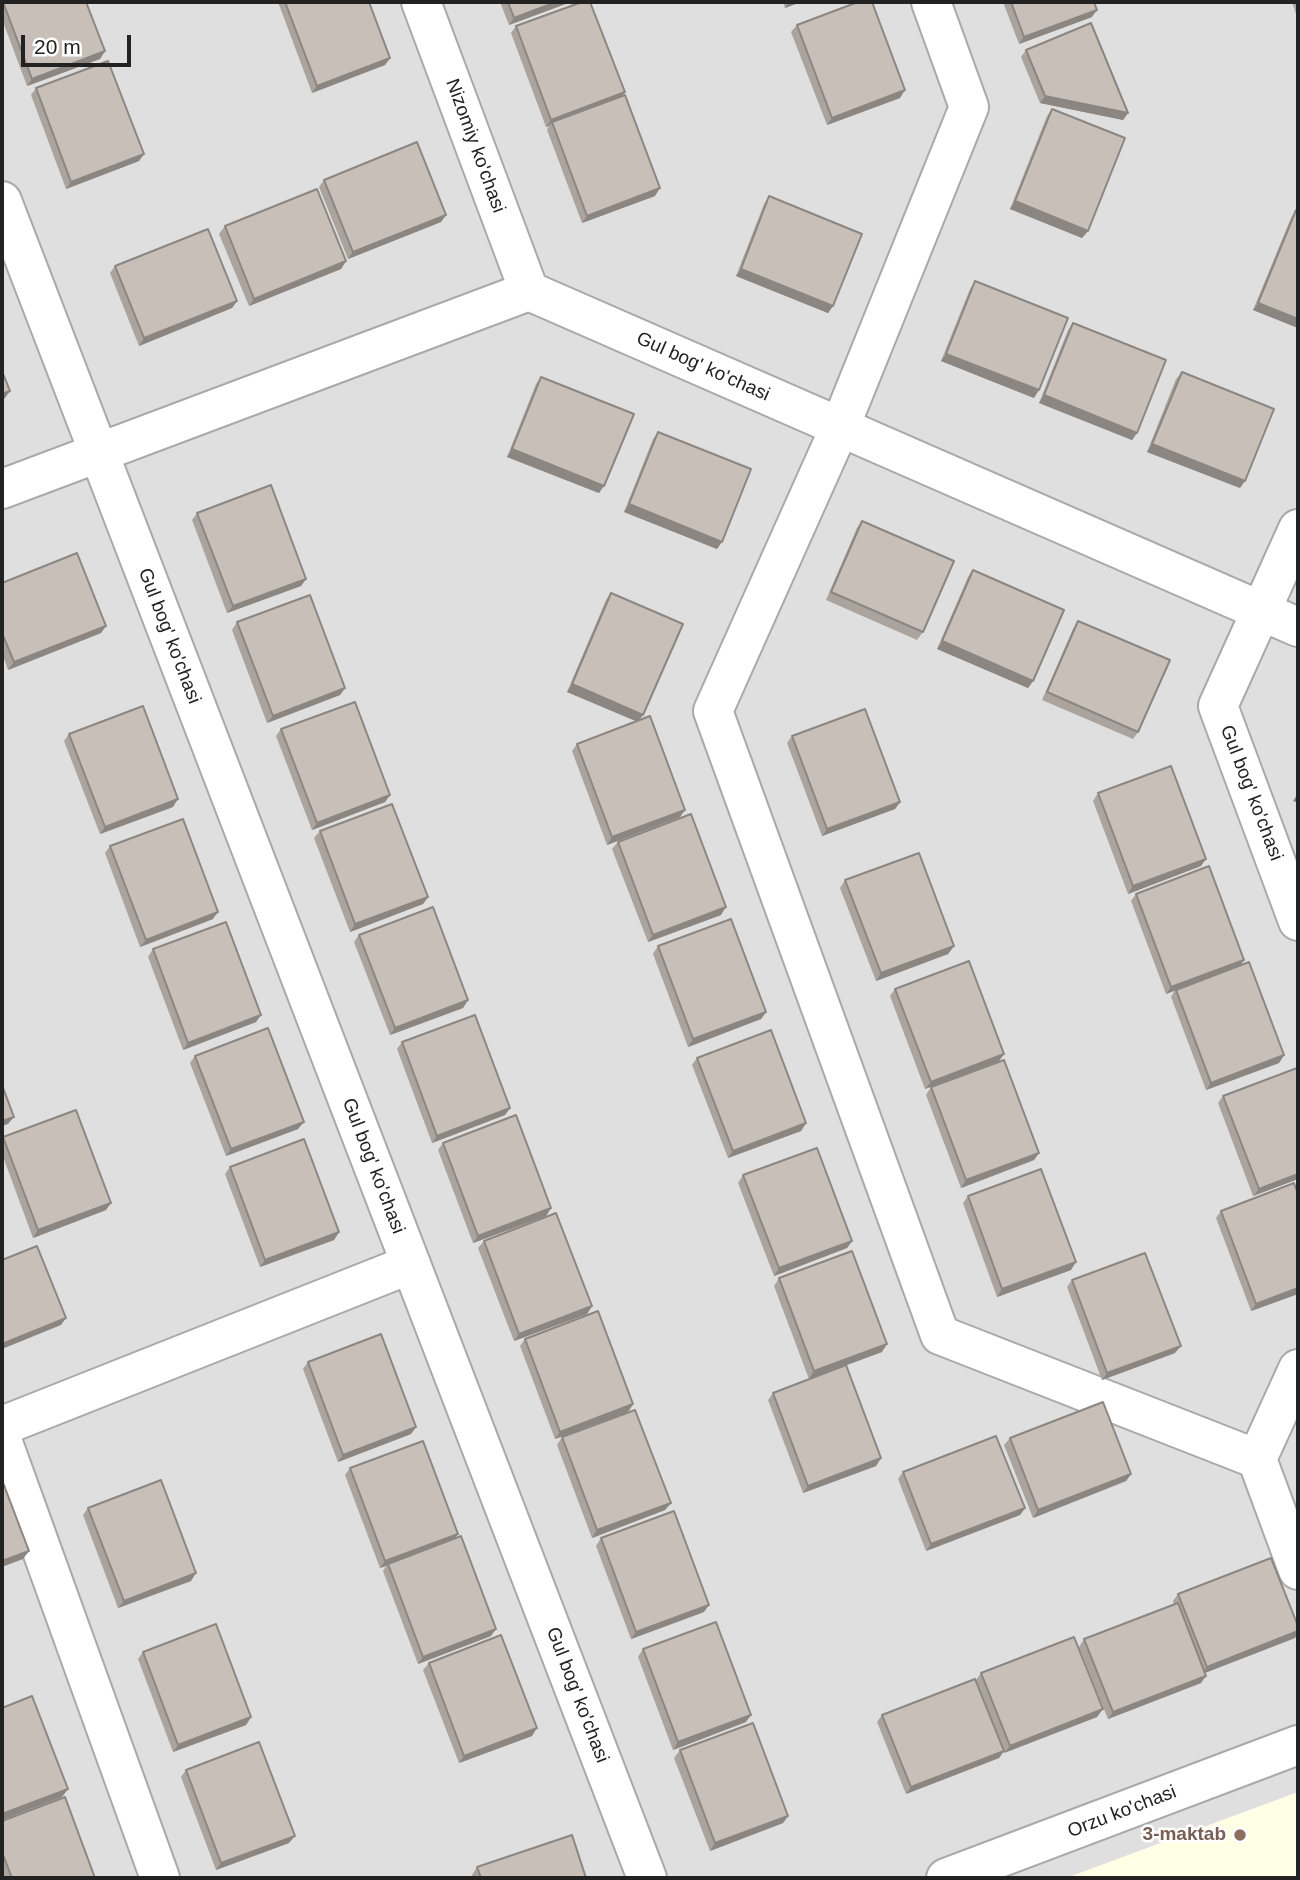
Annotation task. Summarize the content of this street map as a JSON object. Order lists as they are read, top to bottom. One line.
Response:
{"streets":{"street":["Nizomiy ko'chasi","Gul bog' ko'chasi","Orzu ko'chasi"]},"crossings":[["Nizomiy ko'chasi","Gul bog' ko'chasi"]],"places":["3-maktab"],"scale_bar":"20 m"}
